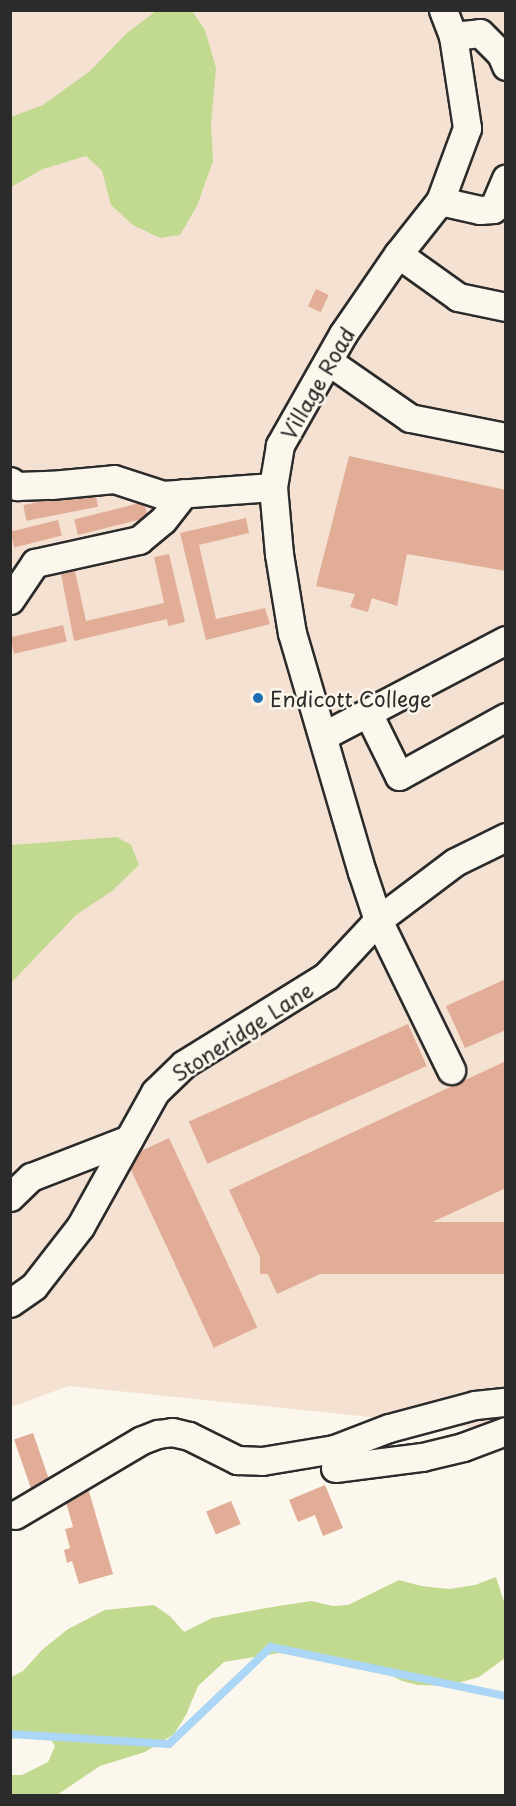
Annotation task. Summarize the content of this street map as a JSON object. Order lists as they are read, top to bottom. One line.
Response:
{"streets":{"street":["Village Road","Stoneridge Lane"]},"crossings":[["Village Road","Stoneridge Lane"]],"places":["Endicott College"]}
